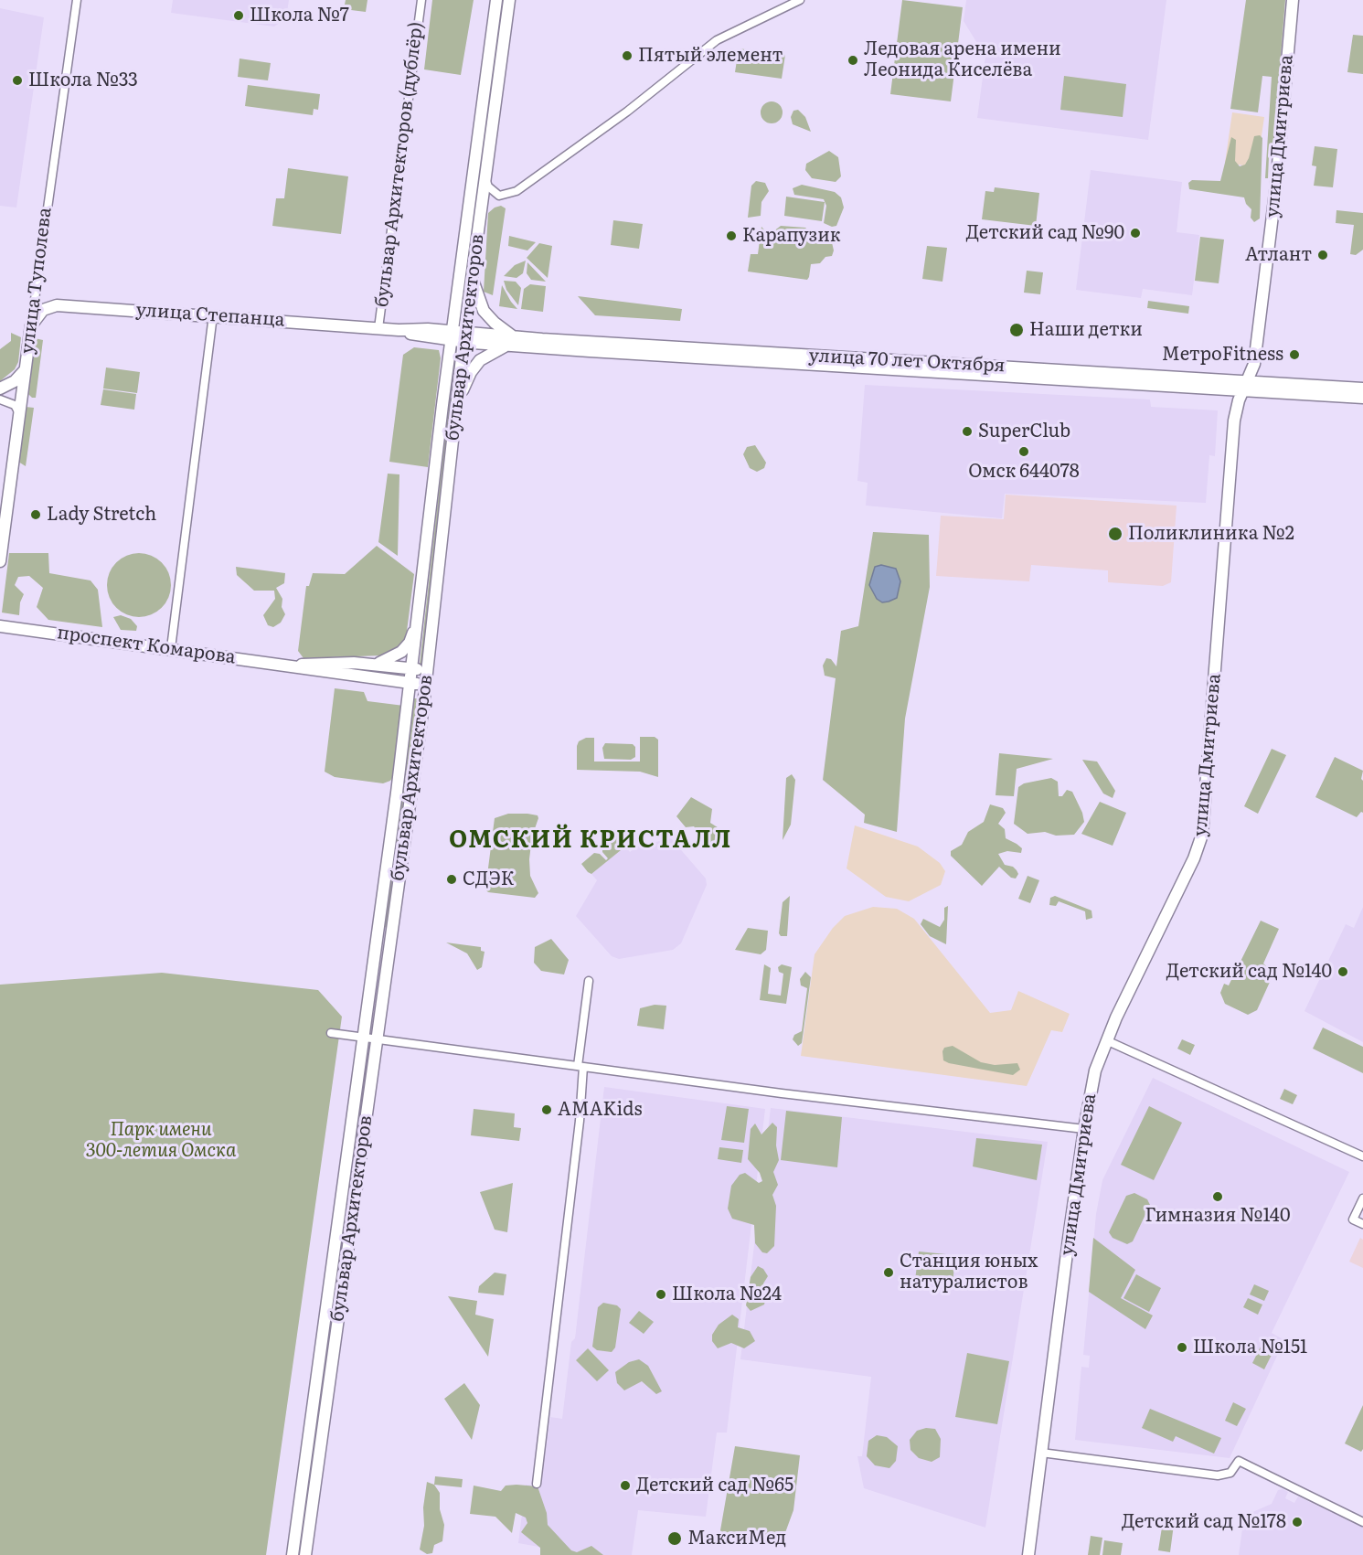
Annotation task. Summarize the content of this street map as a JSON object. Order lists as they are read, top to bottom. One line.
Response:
{"streets":{"main road":["улица Дмитриева","улица Туполева","улица Степанца","бульвар Архитекторов","улица 70 лет Октября","проспект Комарова"],"street":["бульвар Архитекторов (дублёр)"]},"crossings":[["улица Дмитриева","улица 70 лет Октября"],["бульвар Архитекторов (дублёр)","улица Степанца"],["улица Степанца","бульвар Архитекторов"],["улица Степанца","улица 70 лет Октября"],["бульвар Архитекторов","улица 70 лет Октября"],["бульвар Архитекторов","проспект Комарова"]],"districts":["ОМСКИЙ КРИСТАЛЛ"],"parks":["Парк имени 300-летия Омска"],"places":["Школа №7","Пятый элемент","Ледовая арена имени Леонида Киселёва","Школа №33","Детский сад №90","Карапузик","Атлант","Наши детки","МетроFitness","SuperClub","Омск 644078","Lady Stretch","Поликлиника №2","СДЭК","Детский сад №140","AMAKids","Гимназия №140","Станция юных натуралистов","Школа №24","Школа №151","Детский сад №65","Детский сад №178","МаксиМед"]}
